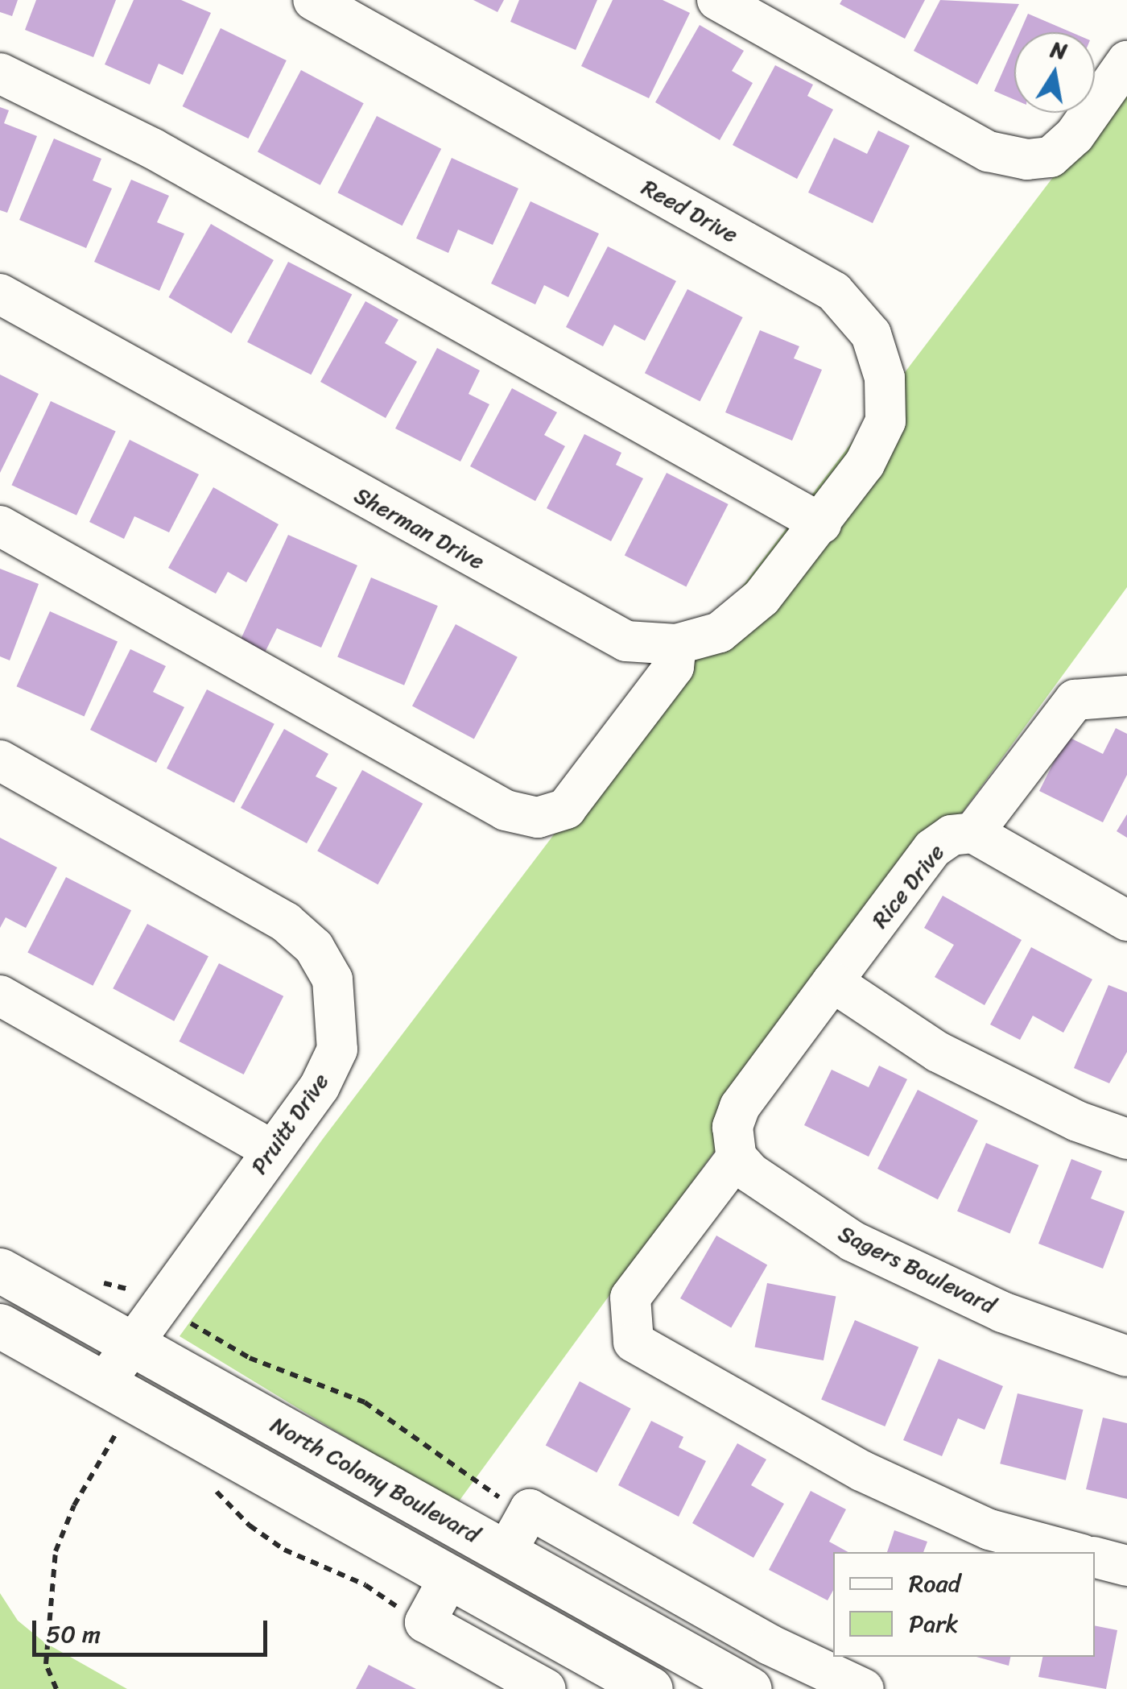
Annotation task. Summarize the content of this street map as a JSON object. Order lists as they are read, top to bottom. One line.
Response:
{"streets":{"main road":["North Colony Boulevard"],"street":["Reed Drive","Sherman Drive","Rice Drive","Pruitt Drive","Sagers Boulevard"]},"crossings":[["Reed Drive","Sherman Drive"],["Pruitt Drive","North Colony Boulevard"]],"legend":["Road","Park"],"scale_bar":"50 m","north":"top"}
